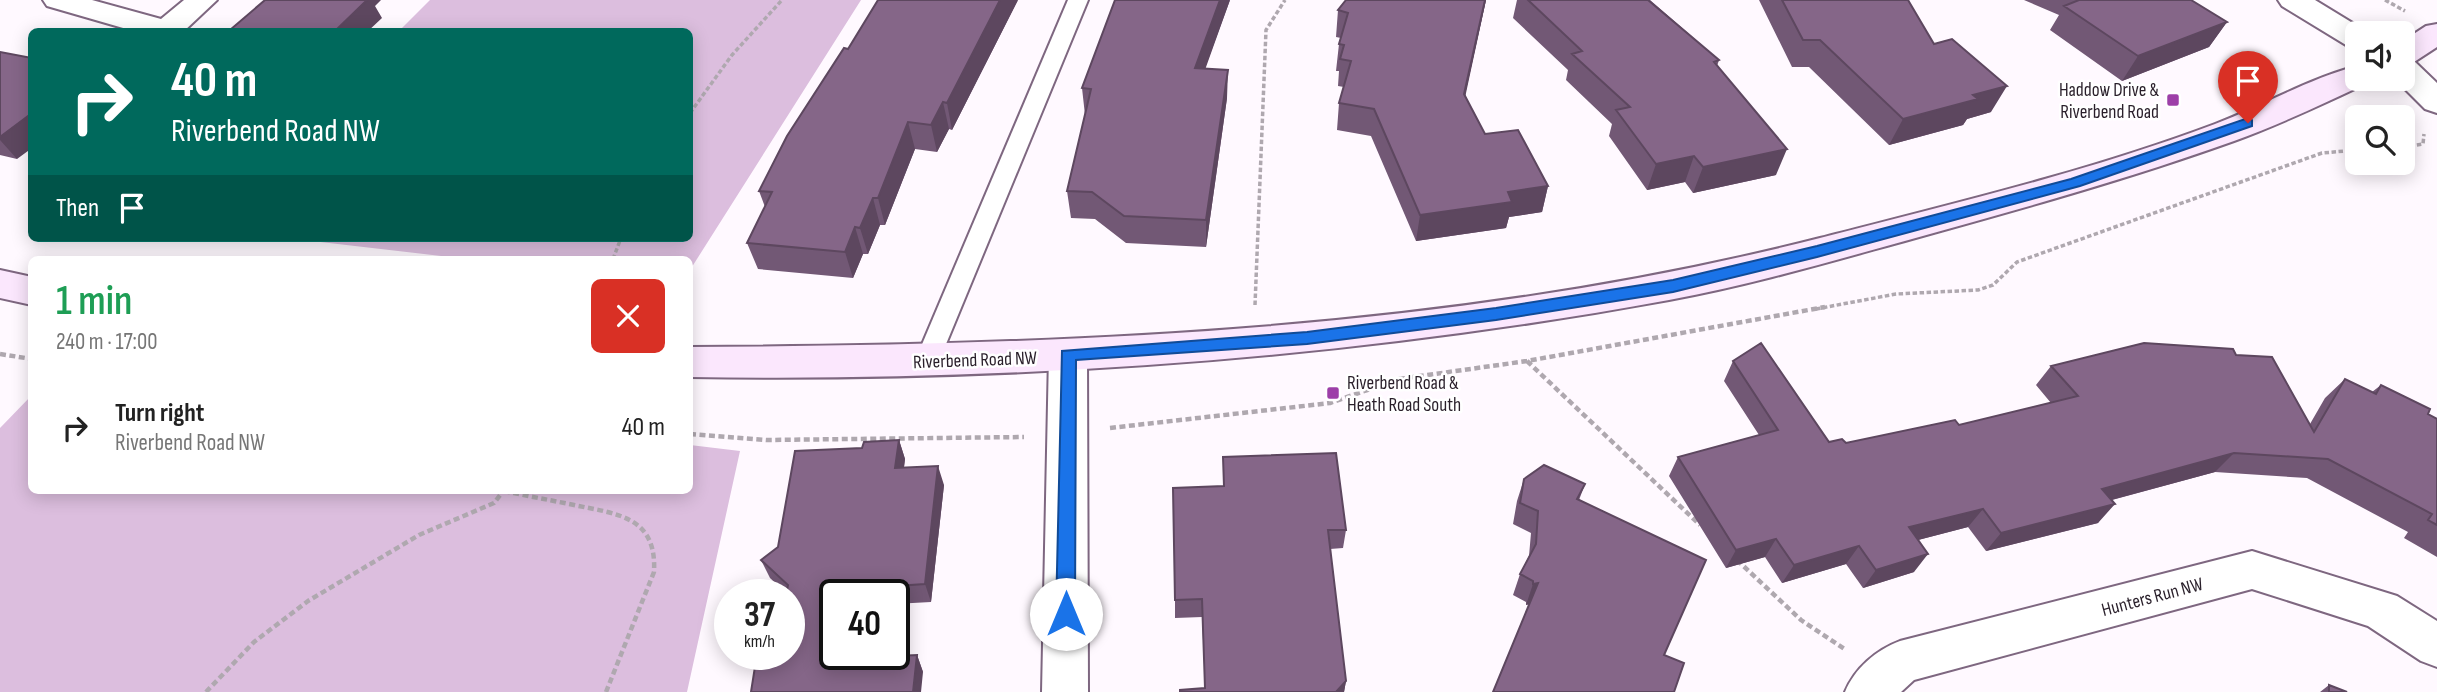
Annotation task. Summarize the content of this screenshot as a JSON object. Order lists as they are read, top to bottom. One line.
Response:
{"streets":{"main road":["Riverbend Road NW"],"street":["Hunters Run NW"]},"places":{"transit":["Haddow Drive & Riverbend Road","Riverbend Road & Heath Road South"]},"page":{"turn":["40 m","Riverbend Road NW"],"then":"Then","heading":["1 min","240 m · 17:00"],"list":[{"name":"Turn right","note":"Riverbend Road NW","value":"40 m"}],"speed":"37 km/h","limit":"40"}}
